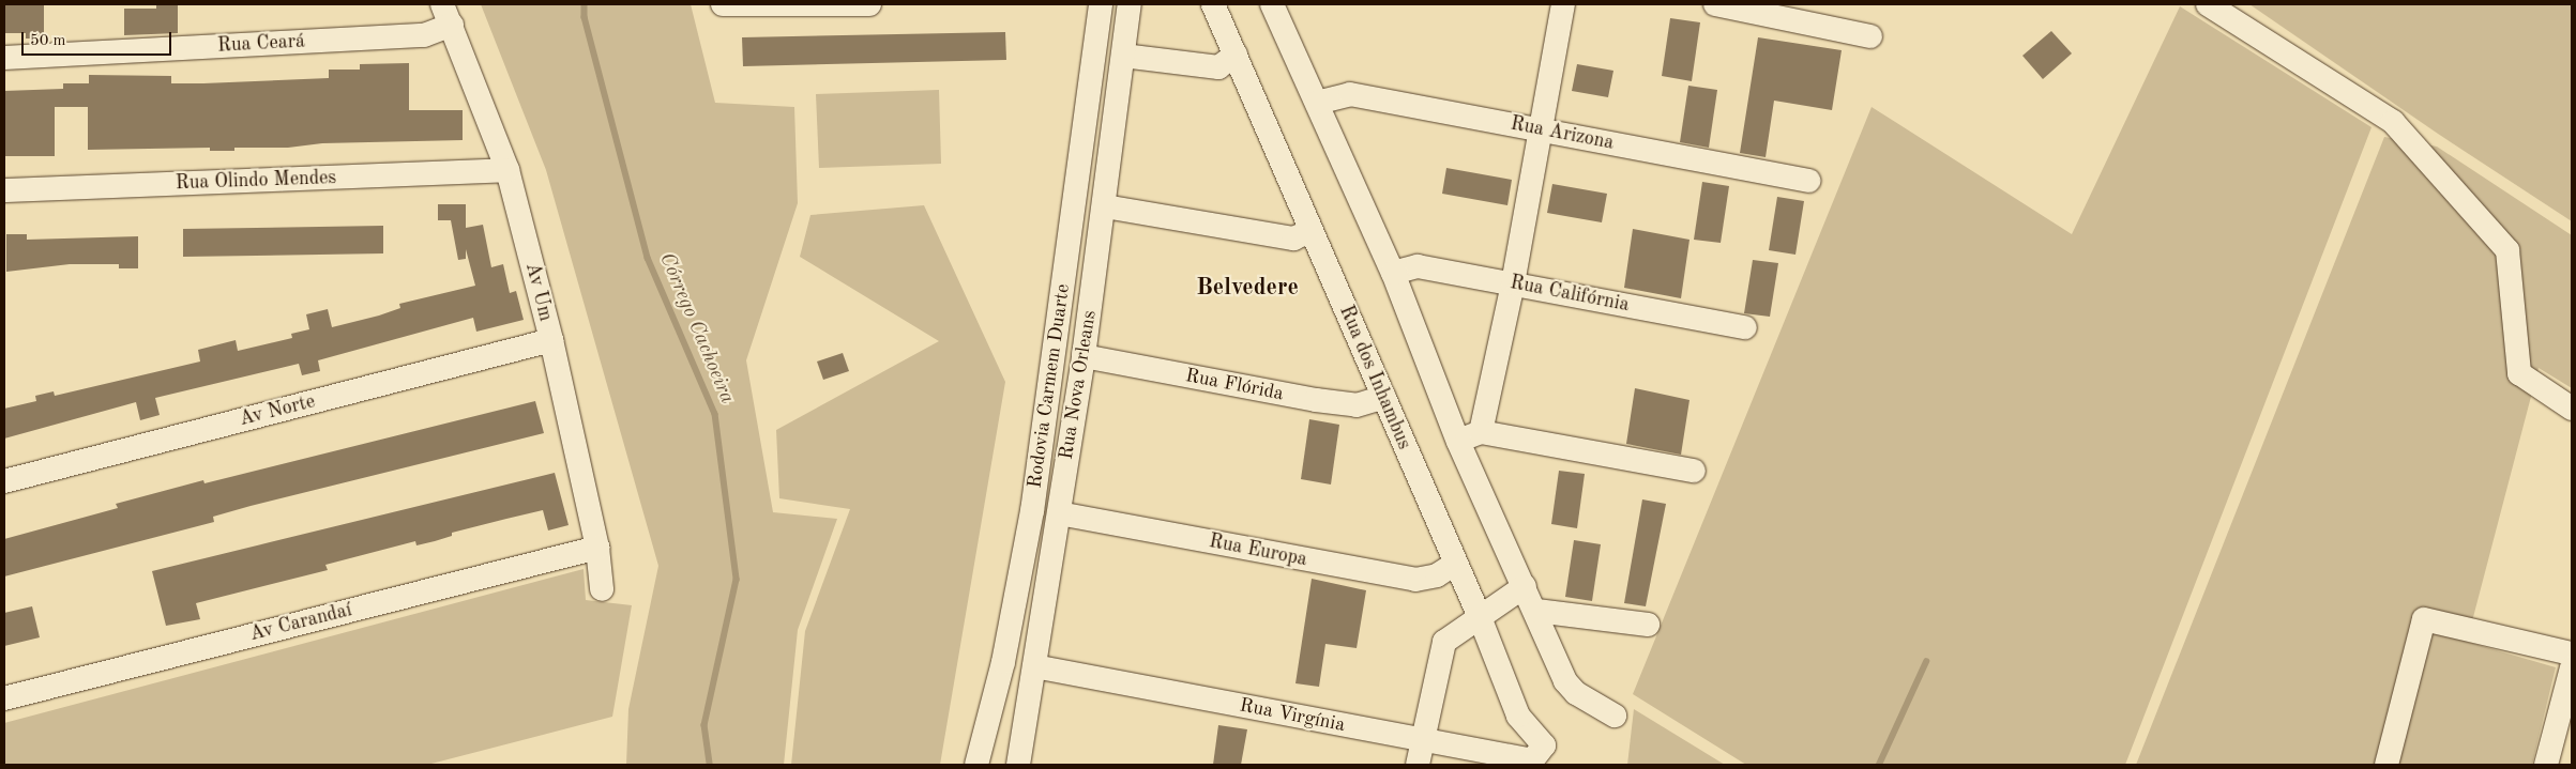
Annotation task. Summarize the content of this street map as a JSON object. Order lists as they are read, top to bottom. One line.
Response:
{"streets":{"street":["Rua Ceará","Rua Arizona","Rua Olindo Mendes","Av Um","Rua Califórnia","Rua dos Inhambus","Rua Nova Orleans","Rua Flórida","Rodovia Carmem Duarte","Av Norte","Rua Europa","Av Carandaí","Rua Virgínia"]},"crossings":[["Rua Ceará","Av Um"],["Rua Olindo Mendes","Av Um"],["Av Um","Av Norte"],["Av Um","Av Carandaí"],["Rua dos Inhambus","Rua Flórida"],["Rua dos Inhambus","Rua Europa"],["Rua dos Inhambus","Rua Virgínia"],["Rua Nova Orleans","Rua Flórida"],["Rua Nova Orleans","Rua Europa"],["Rua Nova Orleans","Rua Virgínia"]],"districts":["Belvedere"],"water":["Córrego Cachoeira"],"scale_bar":"50 m"}
